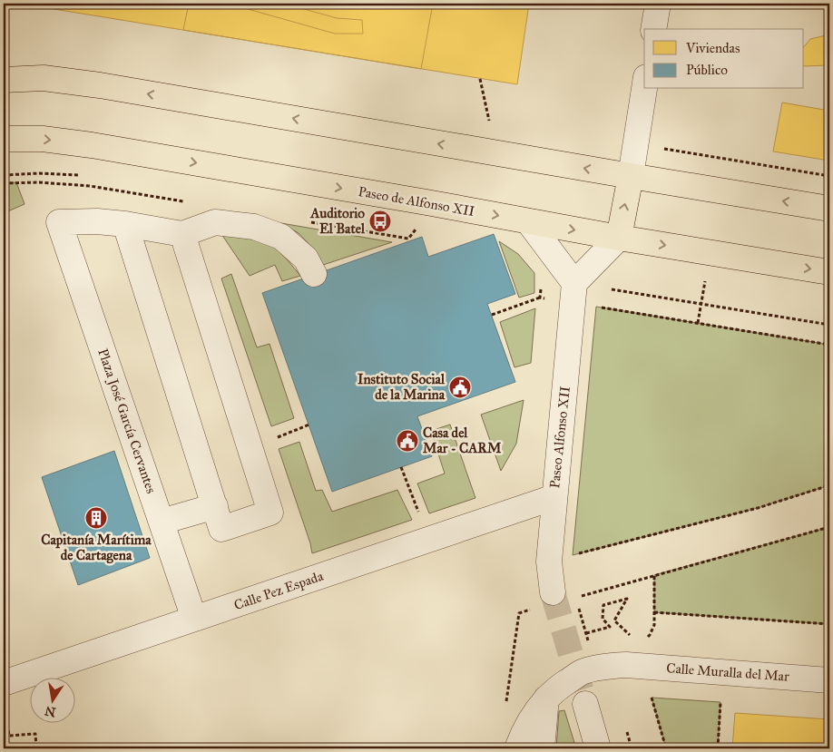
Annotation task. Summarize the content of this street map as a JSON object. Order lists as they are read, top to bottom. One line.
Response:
{"streets":{"main road":["Paseo de Alfonso XII"],"street":["Plaza José García Cervantes","Paseo Alfonso XII","Calle Pez Espada","Calle Muralla del Mar"]},"crossings":[["Plaza José García Cervantes","Calle Pez Espada"],["Paseo Alfonso XII","Calle Pez Espada"]],"places":{"bus stop":["Auditorio El Batel"],"public building":["Instituto Social de la Marina","Casa del Mar - CARM"],"building":["Capitanía Marítima de Cartagena"]},"legend":["Viviendas","Público"],"north":"bottom"}
